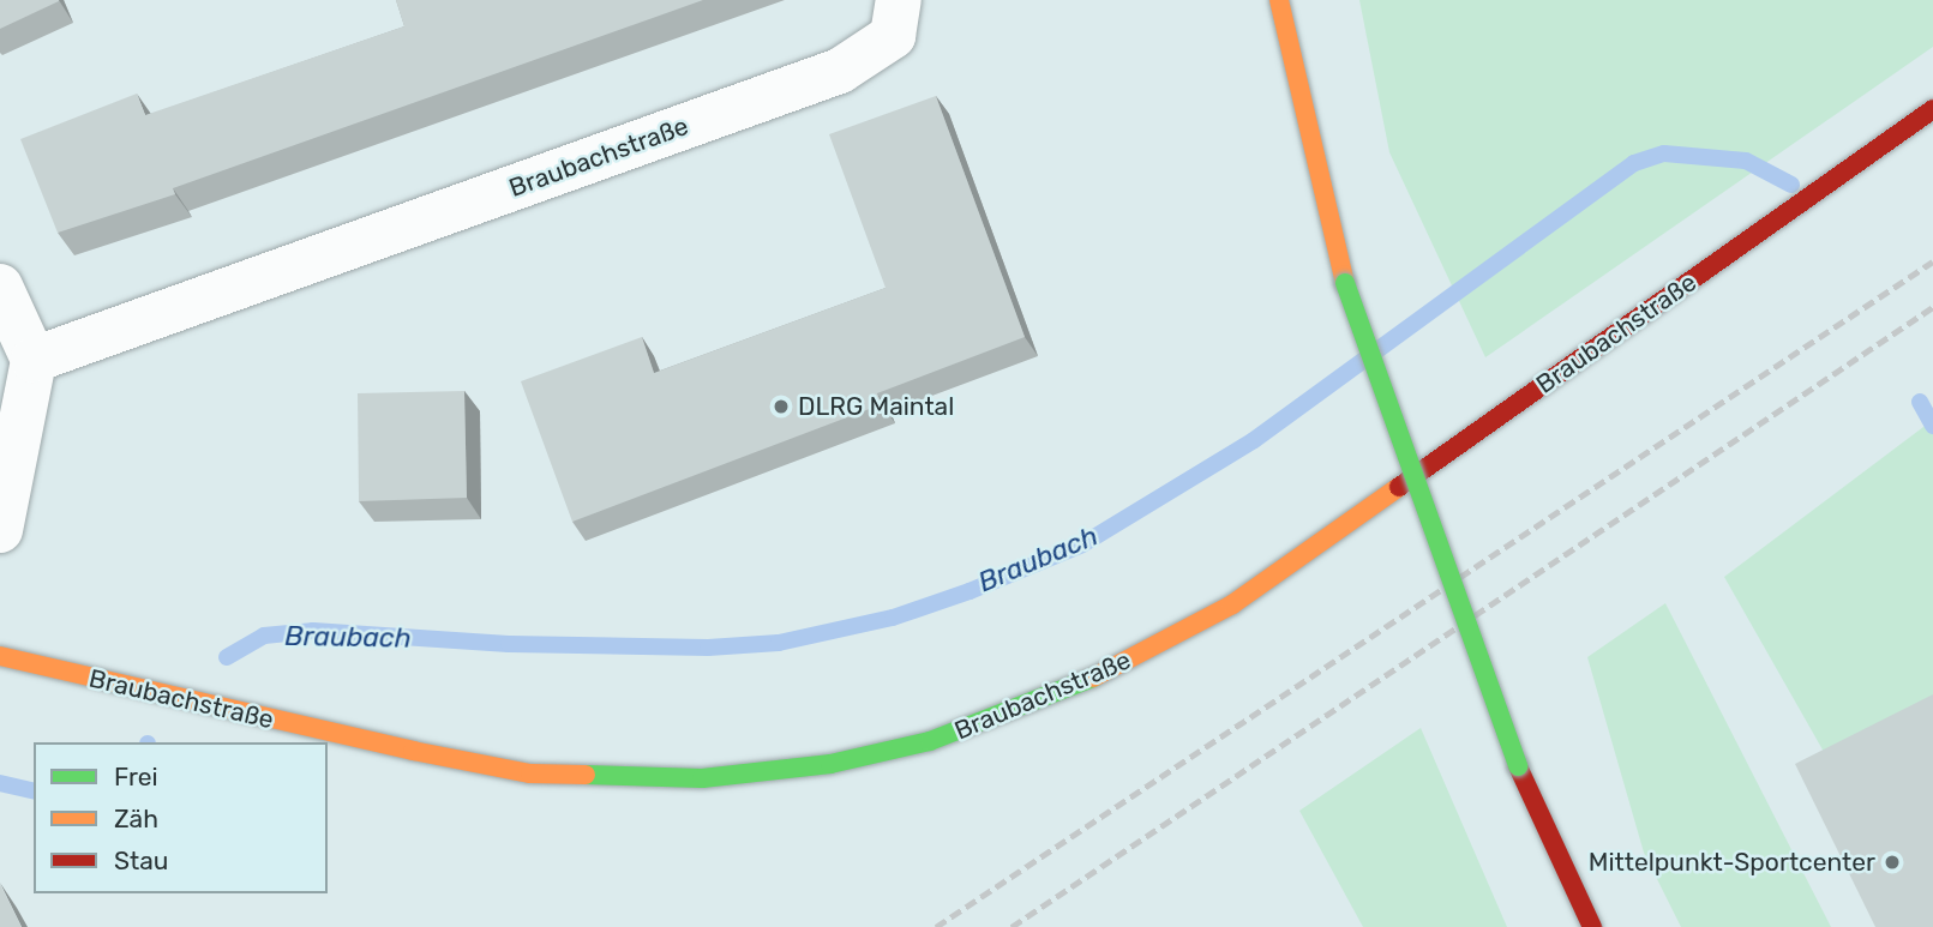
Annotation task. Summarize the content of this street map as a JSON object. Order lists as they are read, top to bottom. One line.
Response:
{"streets":{"street":["Braubachstraße"]},"water":["Braubach"],"places":["DLRG Maintal","Mittelpunkt-Sportcenter"],"legend":["Frei","Zäh","Stau"]}
